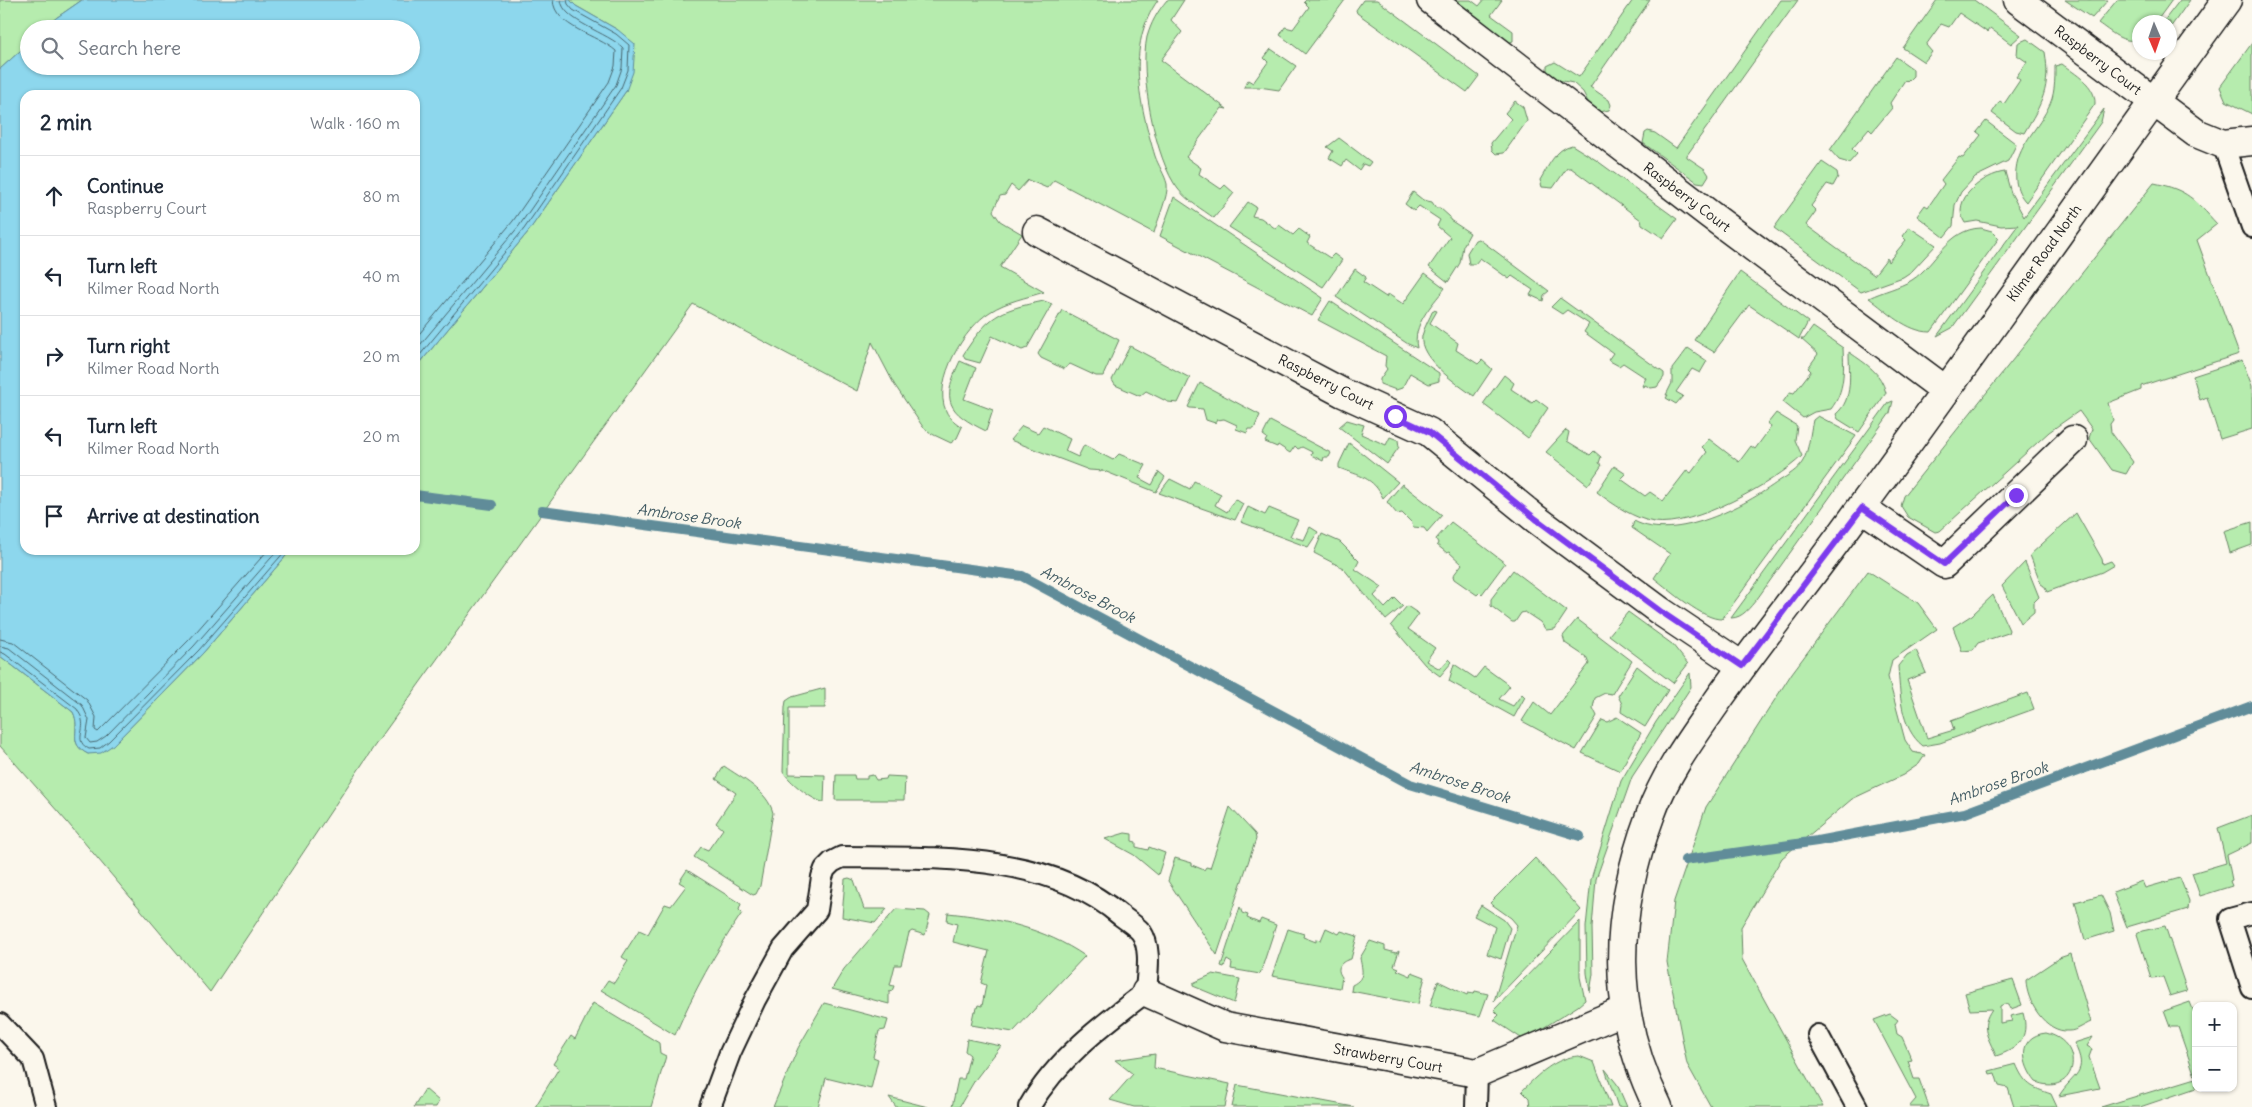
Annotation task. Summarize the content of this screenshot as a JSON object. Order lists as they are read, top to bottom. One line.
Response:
{"streets":{"street":["Raspberry Court","Kilmer Road North","Strawberry Court"]},"crossings":[["Raspberry Court","Kilmer Road North"]],"water":["Ambrose Brook"],"north":"bottom","page":{"search":"Search here","heading":["2 min","Walk · 160 m"],"list":[["Continue","Raspberry Court","80 m"],["Turn left","Kilmer Road North","40 m"],["Turn right","Kilmer Road North","20 m"],["Turn left","Kilmer Road North","20 m"],"Arrive at destination"],"map_buttons":["+","−"]}}
